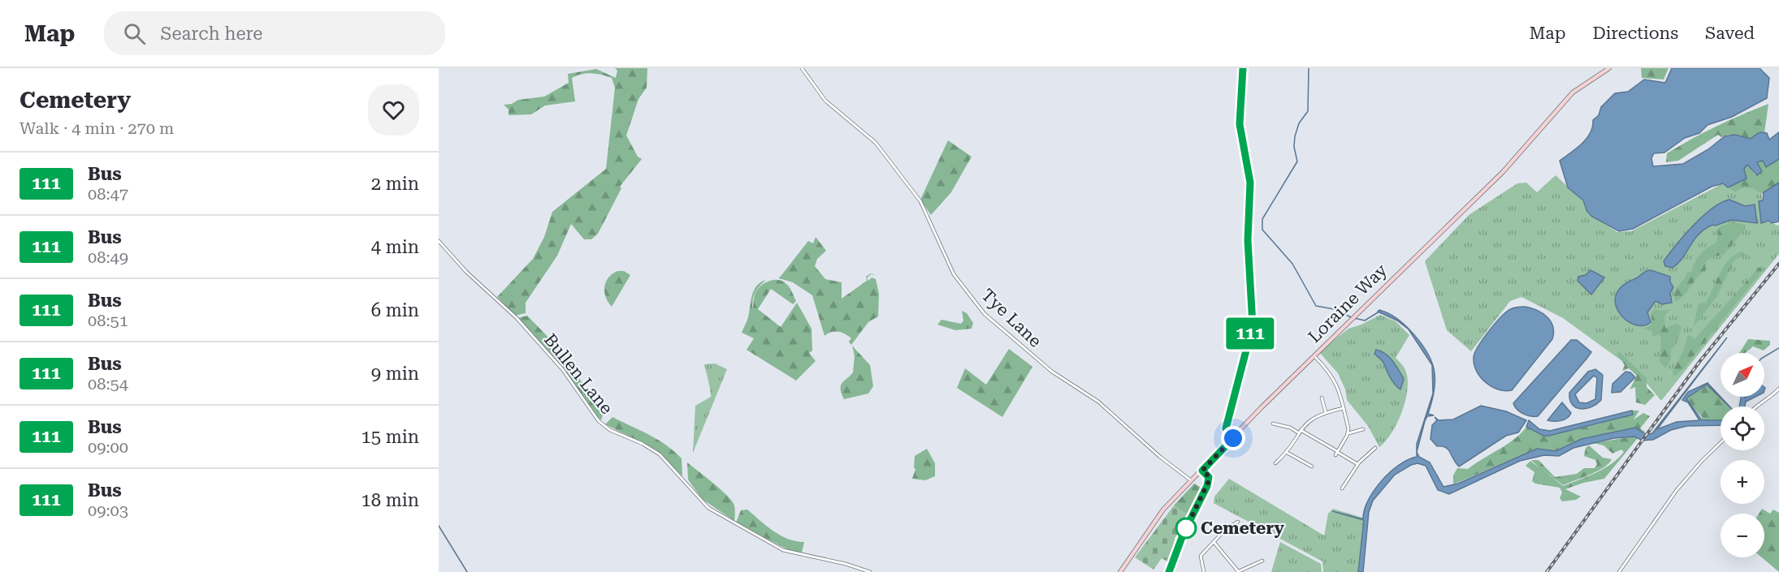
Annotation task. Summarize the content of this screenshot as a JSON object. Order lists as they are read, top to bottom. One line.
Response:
{"streets":{"main road":["Loraine Way"],"street":["Tye Lane","Bullen Lane"]},"crossings":[["Loraine Way","Tye Lane"]],"places":["Cemetery"],"lines":["bus line 111"],"north":"top right","page":{"header":"Map","search":"Search here","nav":["Map","Directions","Saved"],"heading":["Cemetery","Walk · 4 min · 270 m"],"on_map":"111","list":[{"mark":"111","name":"Bus","note":"08:47","value":"2 min"},{"mark":"111","name":"Bus","note":"08:49","value":"4 min"},{"mark":"111","name":"Bus","note":"08:51","value":"6 min"},{"mark":"111","name":"Bus","note":"08:54","value":"9 min"},{"mark":"111","name":"Bus","note":"09:00","value":"15 min"},{"mark":"111","name":"Bus","note":"09:03","value":"18 min"}],"map_buttons":["+","−"]}}
